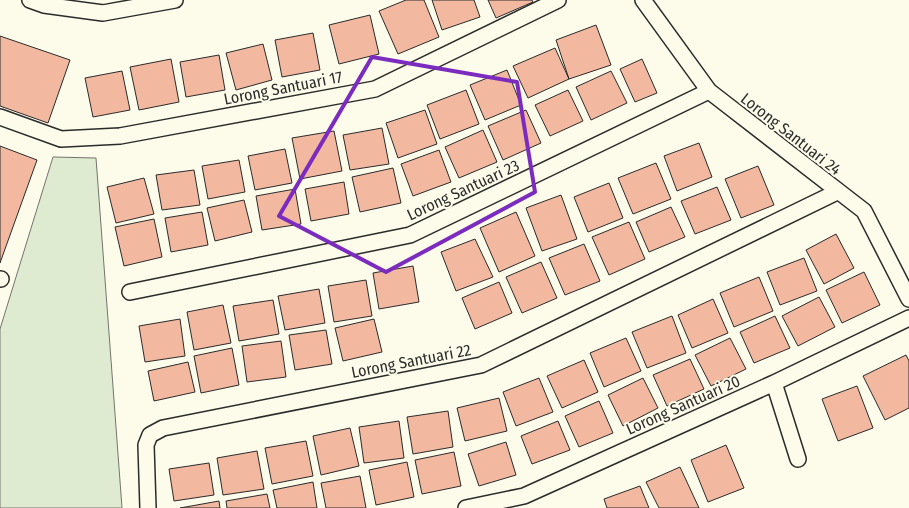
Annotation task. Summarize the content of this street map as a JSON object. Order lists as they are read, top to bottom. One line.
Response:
{"streets":{"street":["Lorong Santuari 17","Lorong Santuari 24","Lorong Santuari 23","Lorong Santuari 22","Lorong Santuari 20"]},"crossings":[["Lorong Santuari 24","Lorong Santuari 23"],["Lorong Santuari 24","Lorong Santuari 22"]]}
